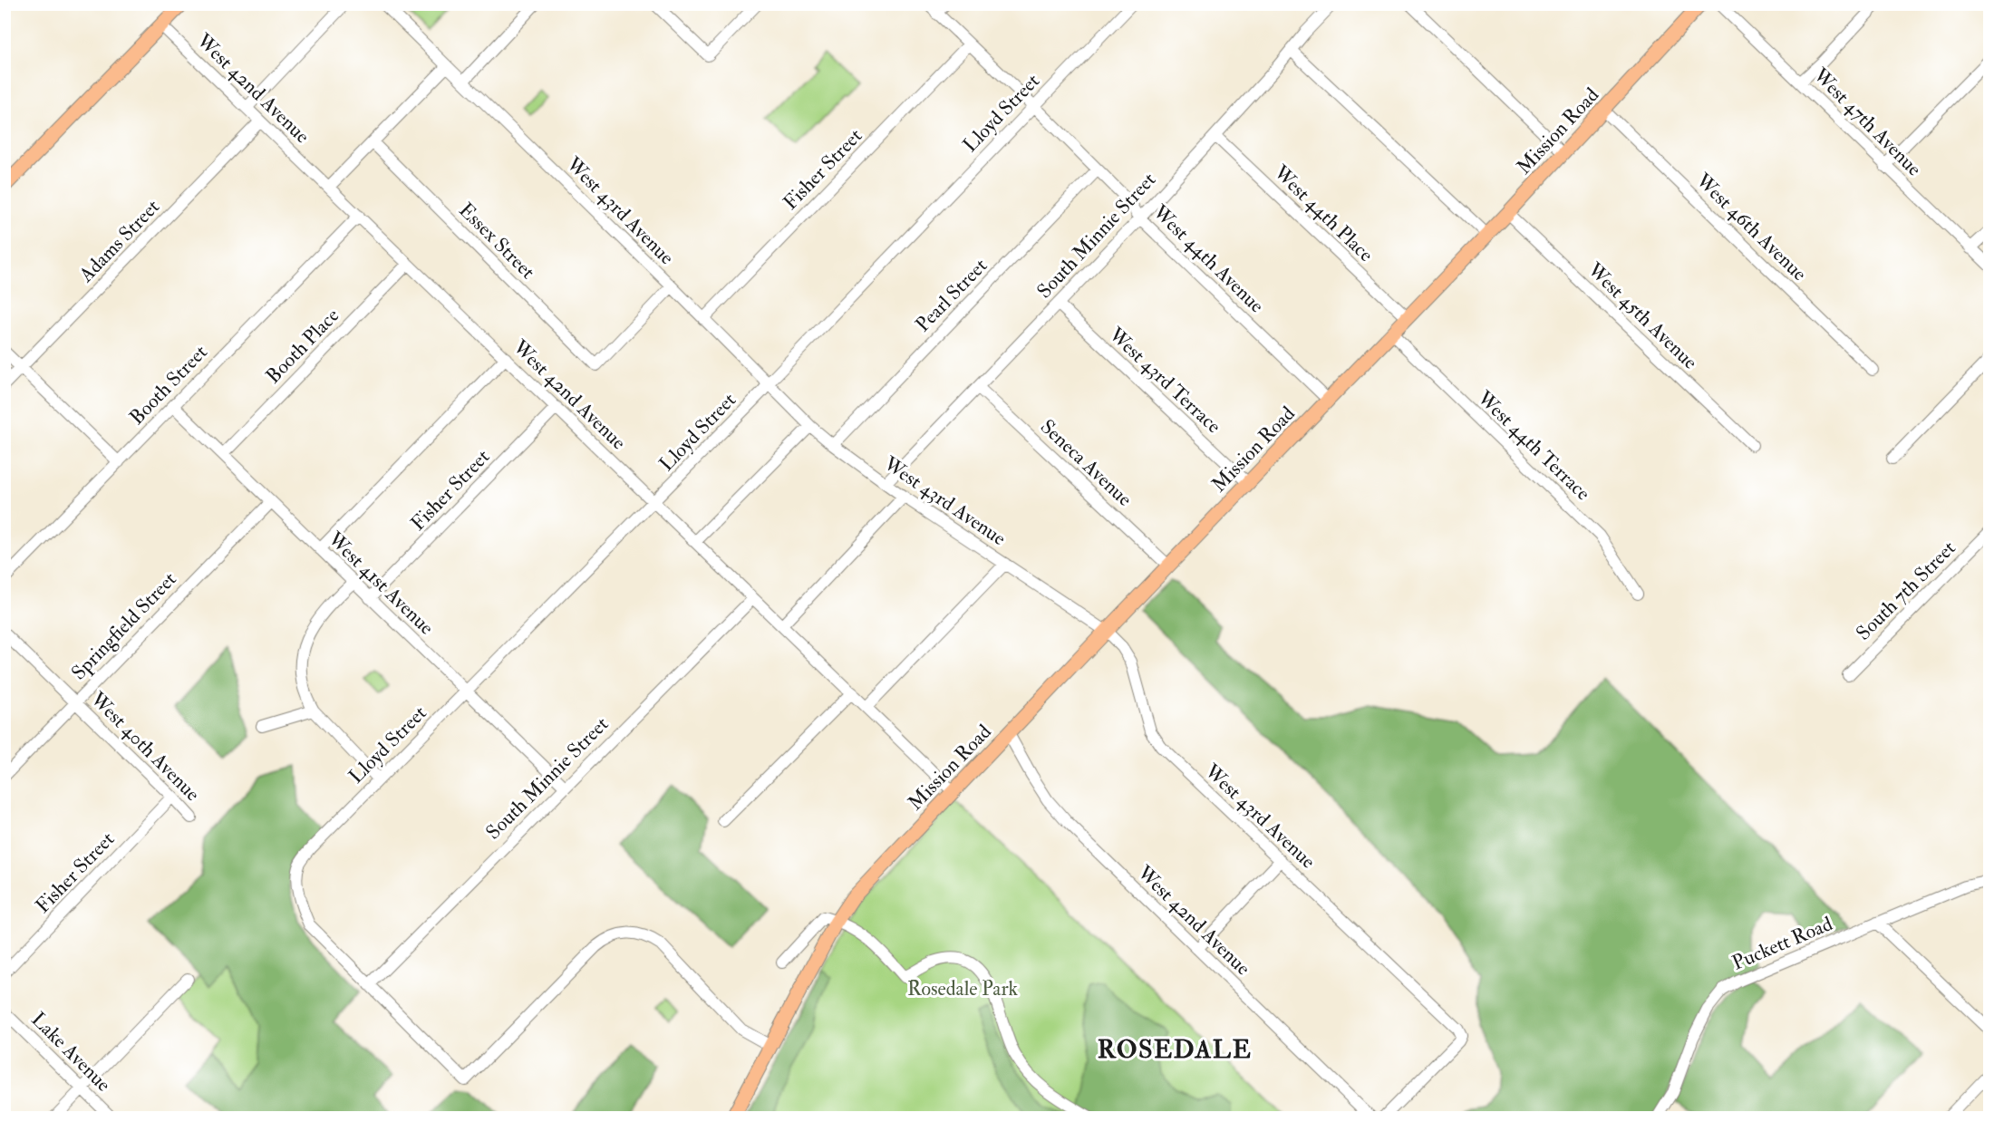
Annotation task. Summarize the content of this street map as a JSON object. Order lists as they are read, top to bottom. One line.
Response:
{"streets":{"main road":["Mission Road"],"street":["West 42nd Avenue","Lloyd Street","West 47th Avenue","Fisher Street","West 43rd Avenue","West 44th Place","West 46th Avenue","South Minnie Street","Adams Street","Essex Street","West 44th Avenue","Pearl Street","West 45th Avenue","Booth Place","West 43rd Terrace","Booth Street","West 44th Terrace","Seneca Avenue","West 41st Avenue","South 7th Street","Springfield Street","West 40th Avenue","Puckett Road","Lake Avenue"]},"crossings":[["West 42nd Avenue","Lloyd Street"],["West 42nd Avenue","Mission Road"],["West 42nd Avenue","Fisher Street"],["West 42nd Avenue","South Minnie Street"],["West 42nd Avenue","Adams Street"],["West 42nd Avenue","Booth Place"],["West 42nd Avenue","Booth Street"],["Lloyd Street","West 43rd Avenue"],["Lloyd Street","South Minnie Street"],["Lloyd Street","West 44th Avenue"],["Lloyd Street","West 41st Avenue"],["Mission Road","West 43rd Avenue"],["Mission Road","West 44th Place"],["Mission Road","West 46th Avenue"],["Mission Road","West 44th Avenue"],["Mission Road","West 45th Avenue"],["Mission Road","West 43rd Terrace"],["Mission Road","West 44th Terrace"],["Mission Road","Seneca Avenue"],["Fisher Street","West 43rd Avenue"],["Fisher Street","West 44th Avenue"],["Fisher Street","West 41st Avenue"],["Fisher Street","West 40th Avenue"],["West 43rd Avenue","South Minnie Street"],["West 43rd Avenue","Essex Street"],["West 43rd Avenue","Pearl Street"],["West 44th Place","South Minnie Street"],["South Minnie Street","West 44th Avenue"],["South Minnie Street","West 43rd Terrace"],["South Minnie Street","Seneca Avenue"],["South Minnie Street","West 41st Avenue"],["West 44th Avenue","Pearl Street"],["Booth Place","West 41st Avenue"],["Booth Street","West 41st Avenue"],["West 41st Avenue","Springfield Street"],["Springfield Street","West 40th Avenue"]],"districts":["ROSEDALE"],"parks":["Rosedale Park"]}
